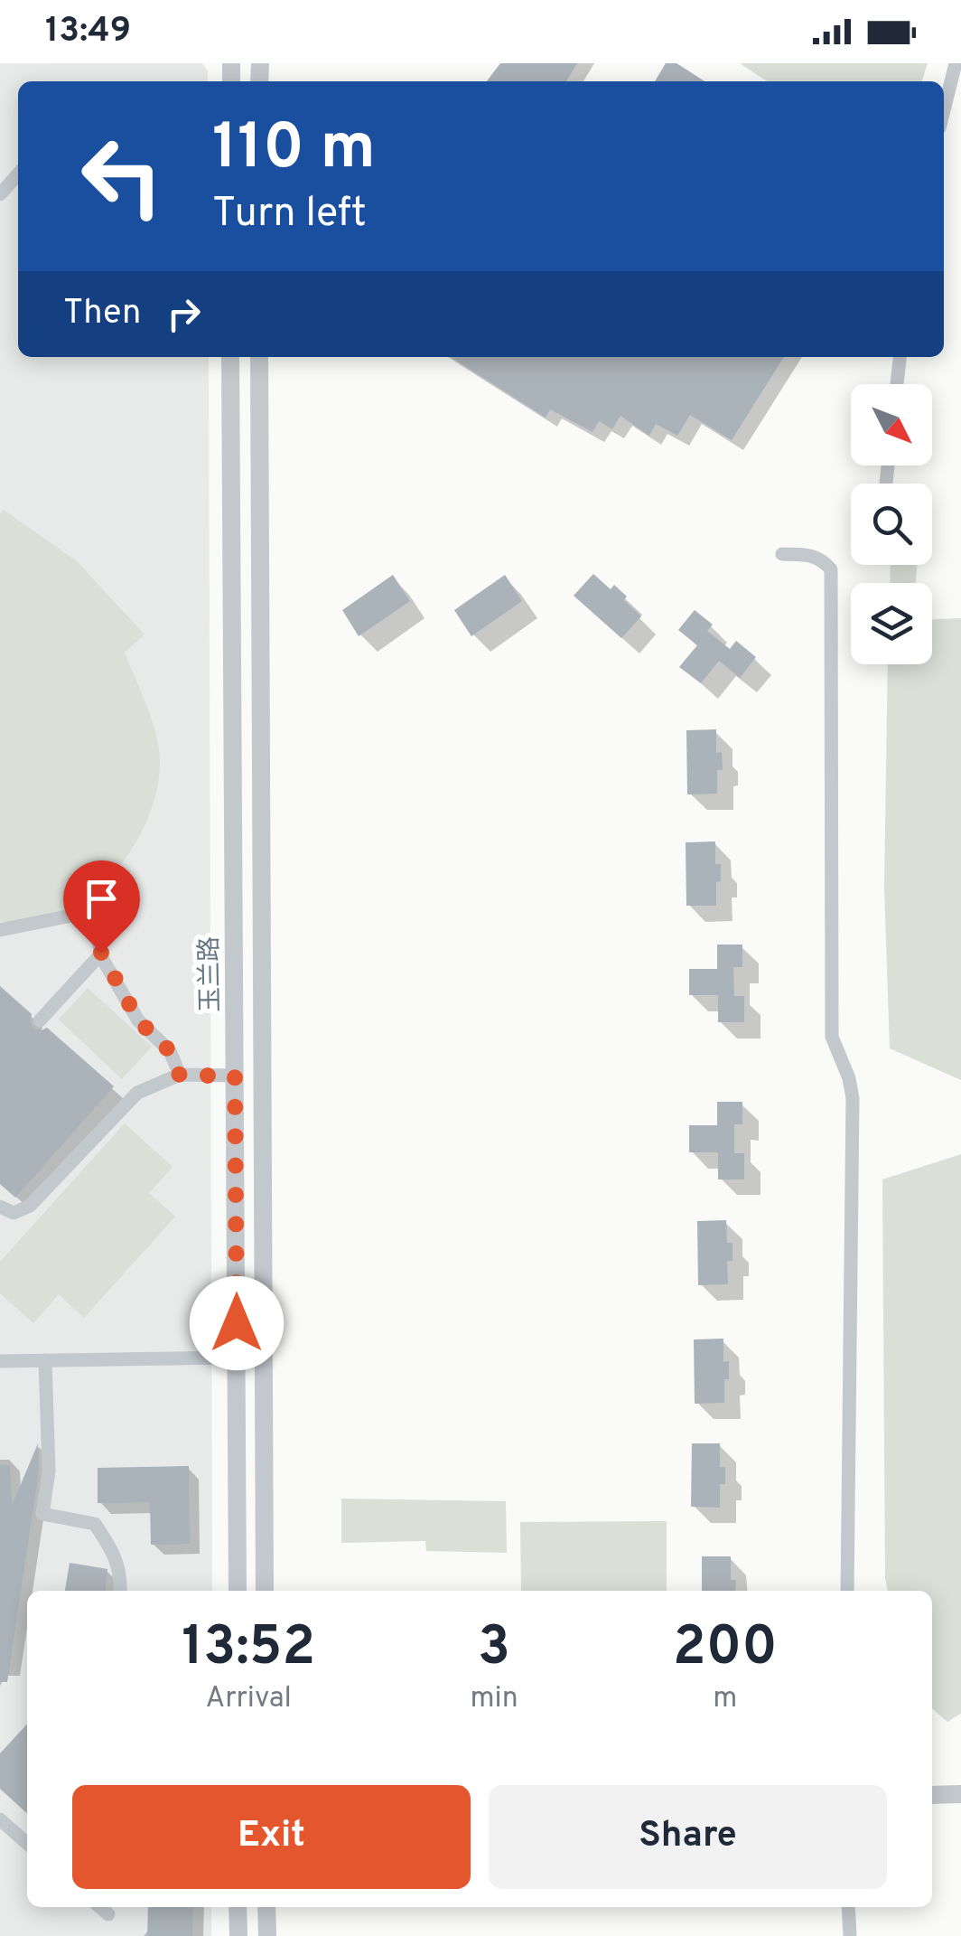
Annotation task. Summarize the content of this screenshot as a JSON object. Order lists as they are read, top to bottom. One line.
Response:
{"streets":{"street":["玉兰路"]},"north":"bottom right","page":{"status":"13:49","turn":["110 m","Turn left"],"then":"Then","eta":["13:52","Arrival","3","min","200","m"],"buttons":["Exit","Share"]}}
